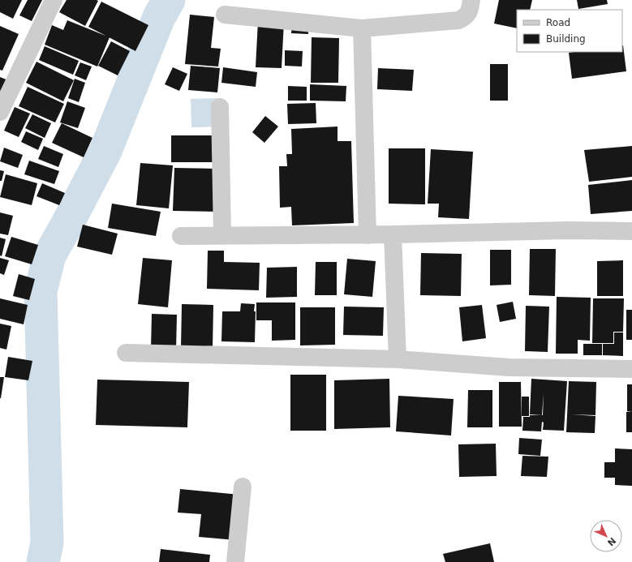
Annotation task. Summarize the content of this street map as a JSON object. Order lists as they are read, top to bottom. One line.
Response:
{"legend":["Road","Building"],"north":"bottom right"}
